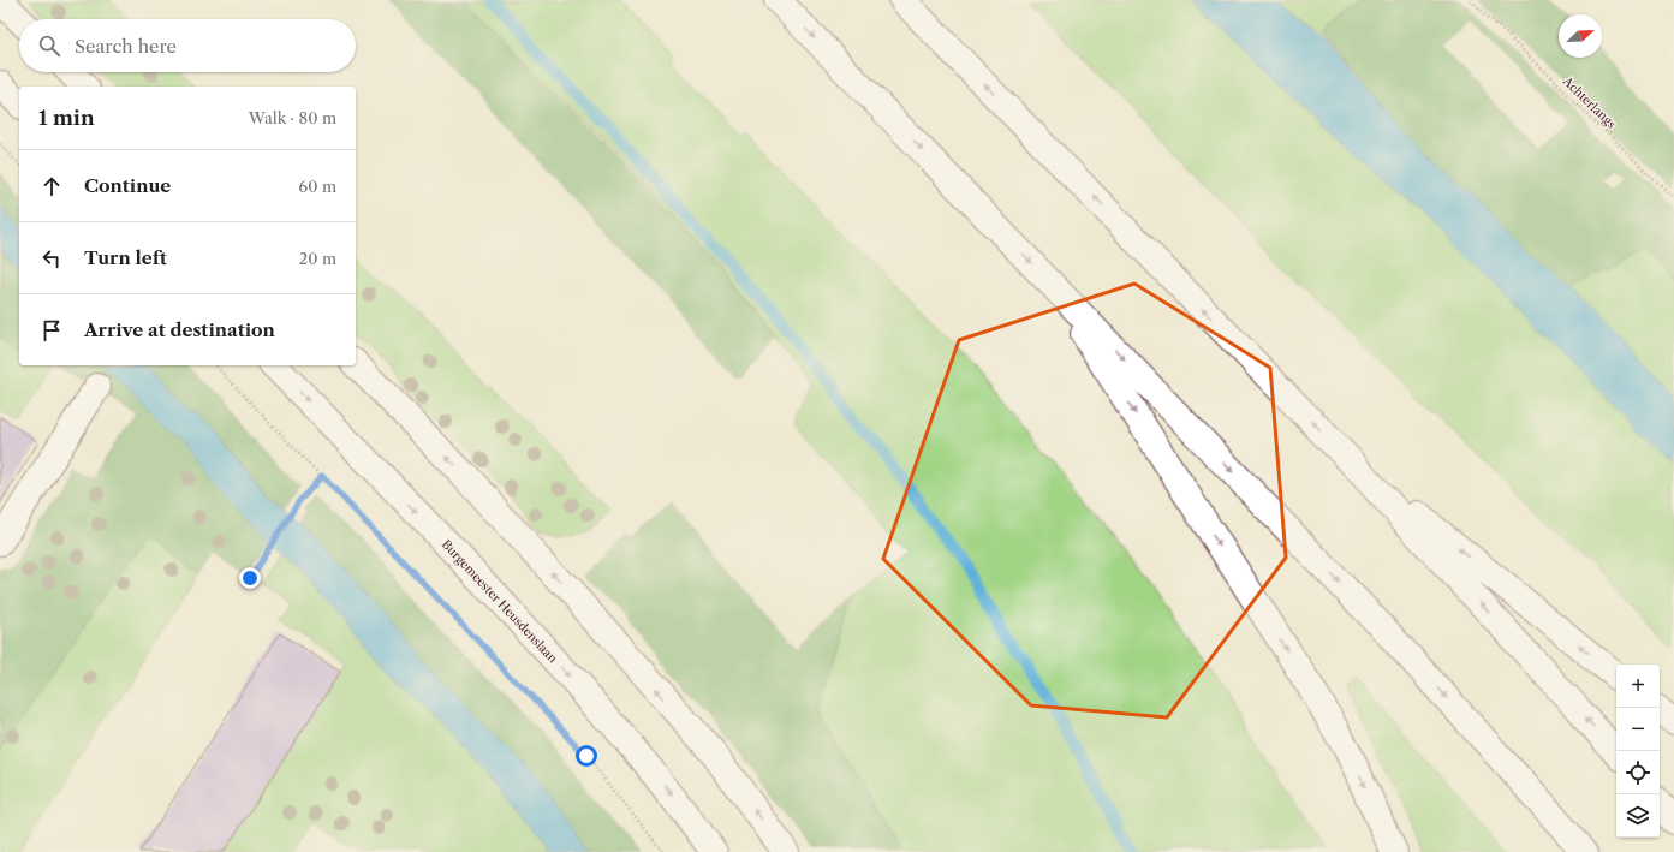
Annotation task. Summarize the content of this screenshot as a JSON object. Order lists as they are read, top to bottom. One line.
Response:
{"streets":{"main road":["Burgemeester Heusdenslaan"],"path":["Achterlangs"]},"north":"top right","page":{"search":"Search here","heading":["1 min","Walk · 80 m"],"list":[["Continue","60 m"],["Turn left","20 m"],"Arrive at destination"],"map_buttons":["+","−"]}}
